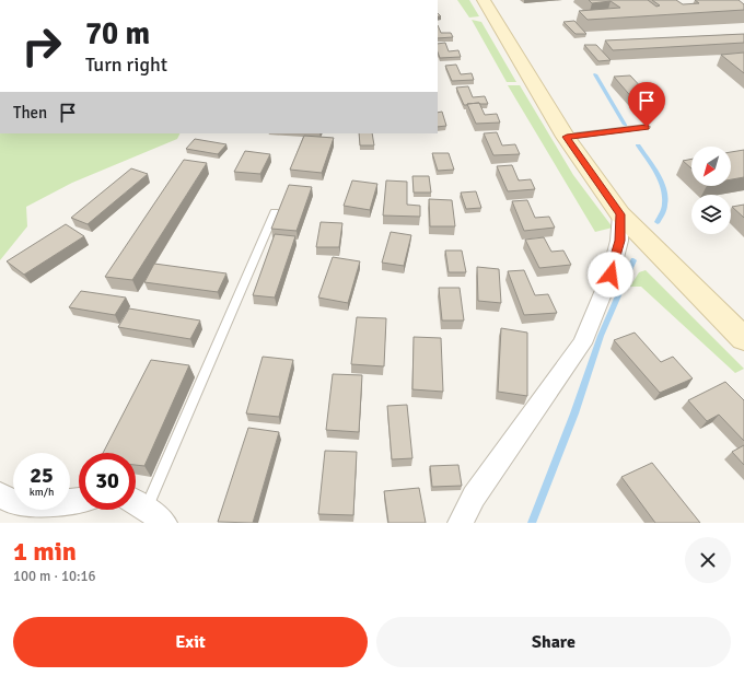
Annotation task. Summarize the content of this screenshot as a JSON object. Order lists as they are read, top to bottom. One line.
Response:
{"north":"bottom left","page":{"turn":["70 m","Turn right"],"then":"Then","speed":"25 km/h","limit":"30","heading":["1 min","100 m · 10:16"],"buttons":["Exit","Share"]}}
